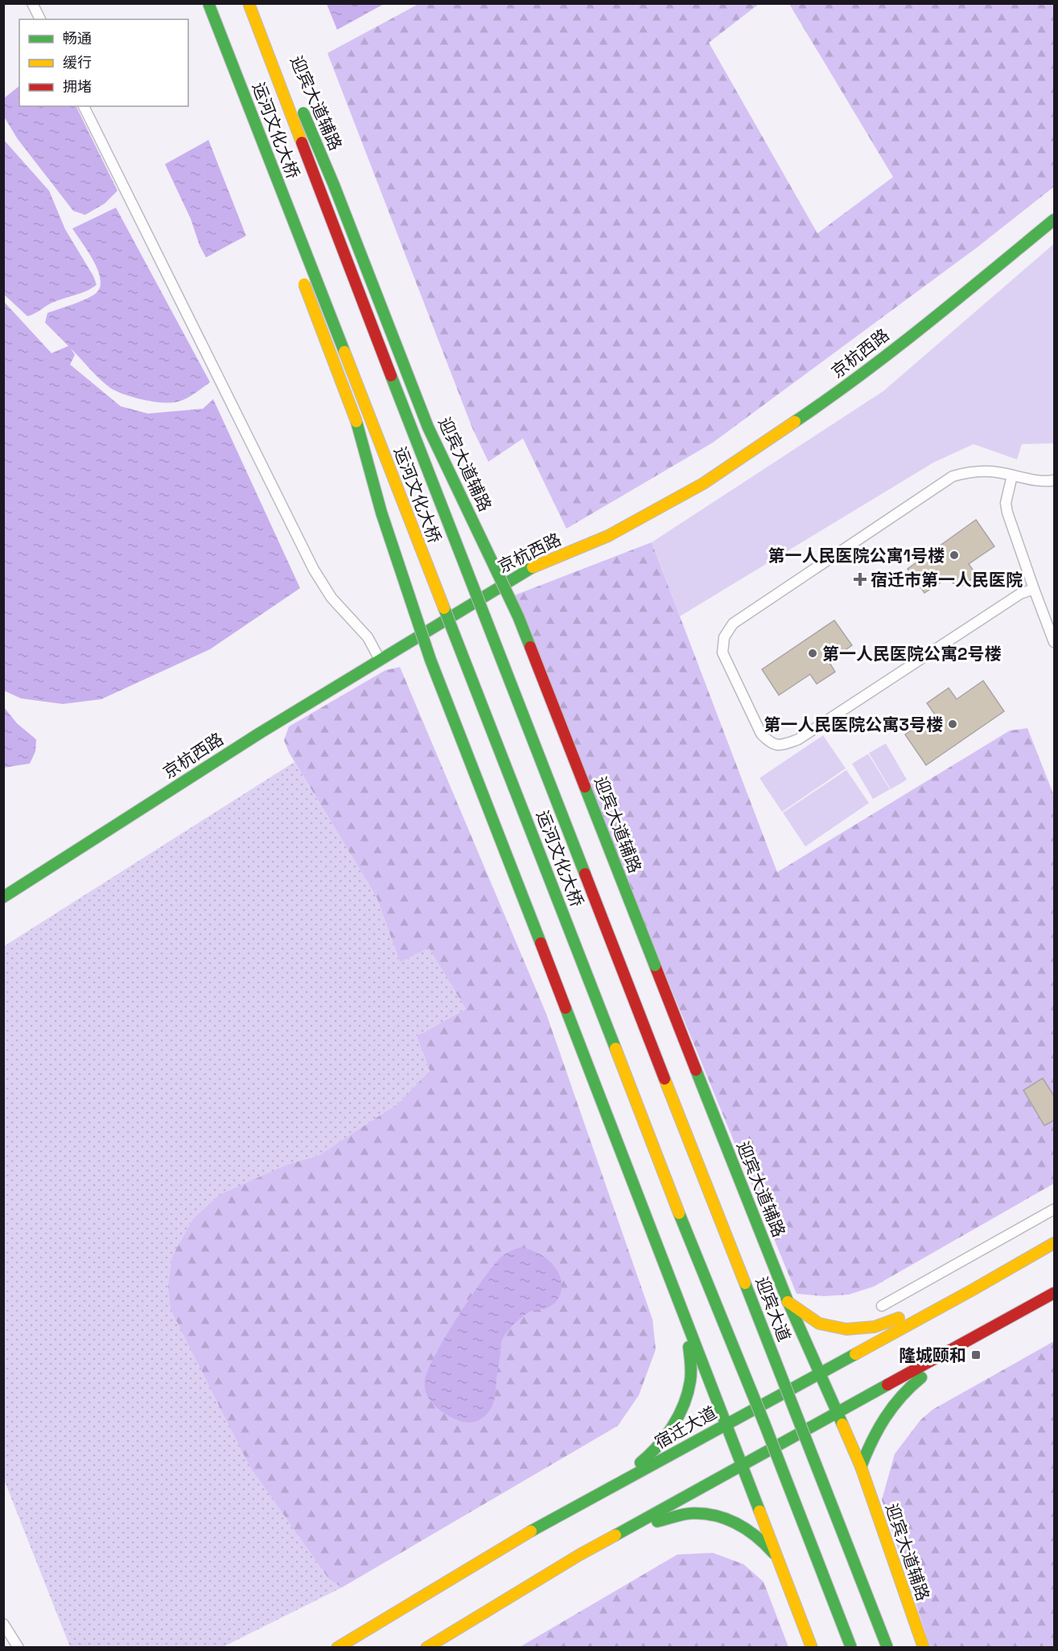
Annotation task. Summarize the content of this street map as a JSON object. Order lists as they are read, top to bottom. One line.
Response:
{"streets":{"main road":["迎宾大道辅路","运河文化大桥","京杭西路","迎宾大道","宿迁大道"]},"crossings":[["迎宾大道辅路","运河文化大桥"],["迎宾大道辅路","宿迁大道"],["运河文化大桥","迎宾大道"]],"places":{"other":["第一人民医院公寓1号楼","第一人民医院公寓2号楼","第一人民医院公寓3号楼"],"health":["宿迁市第一人民医院"],"transit":["隆城颐和"]},"legend":["畅通","缓行","拥堵"]}
